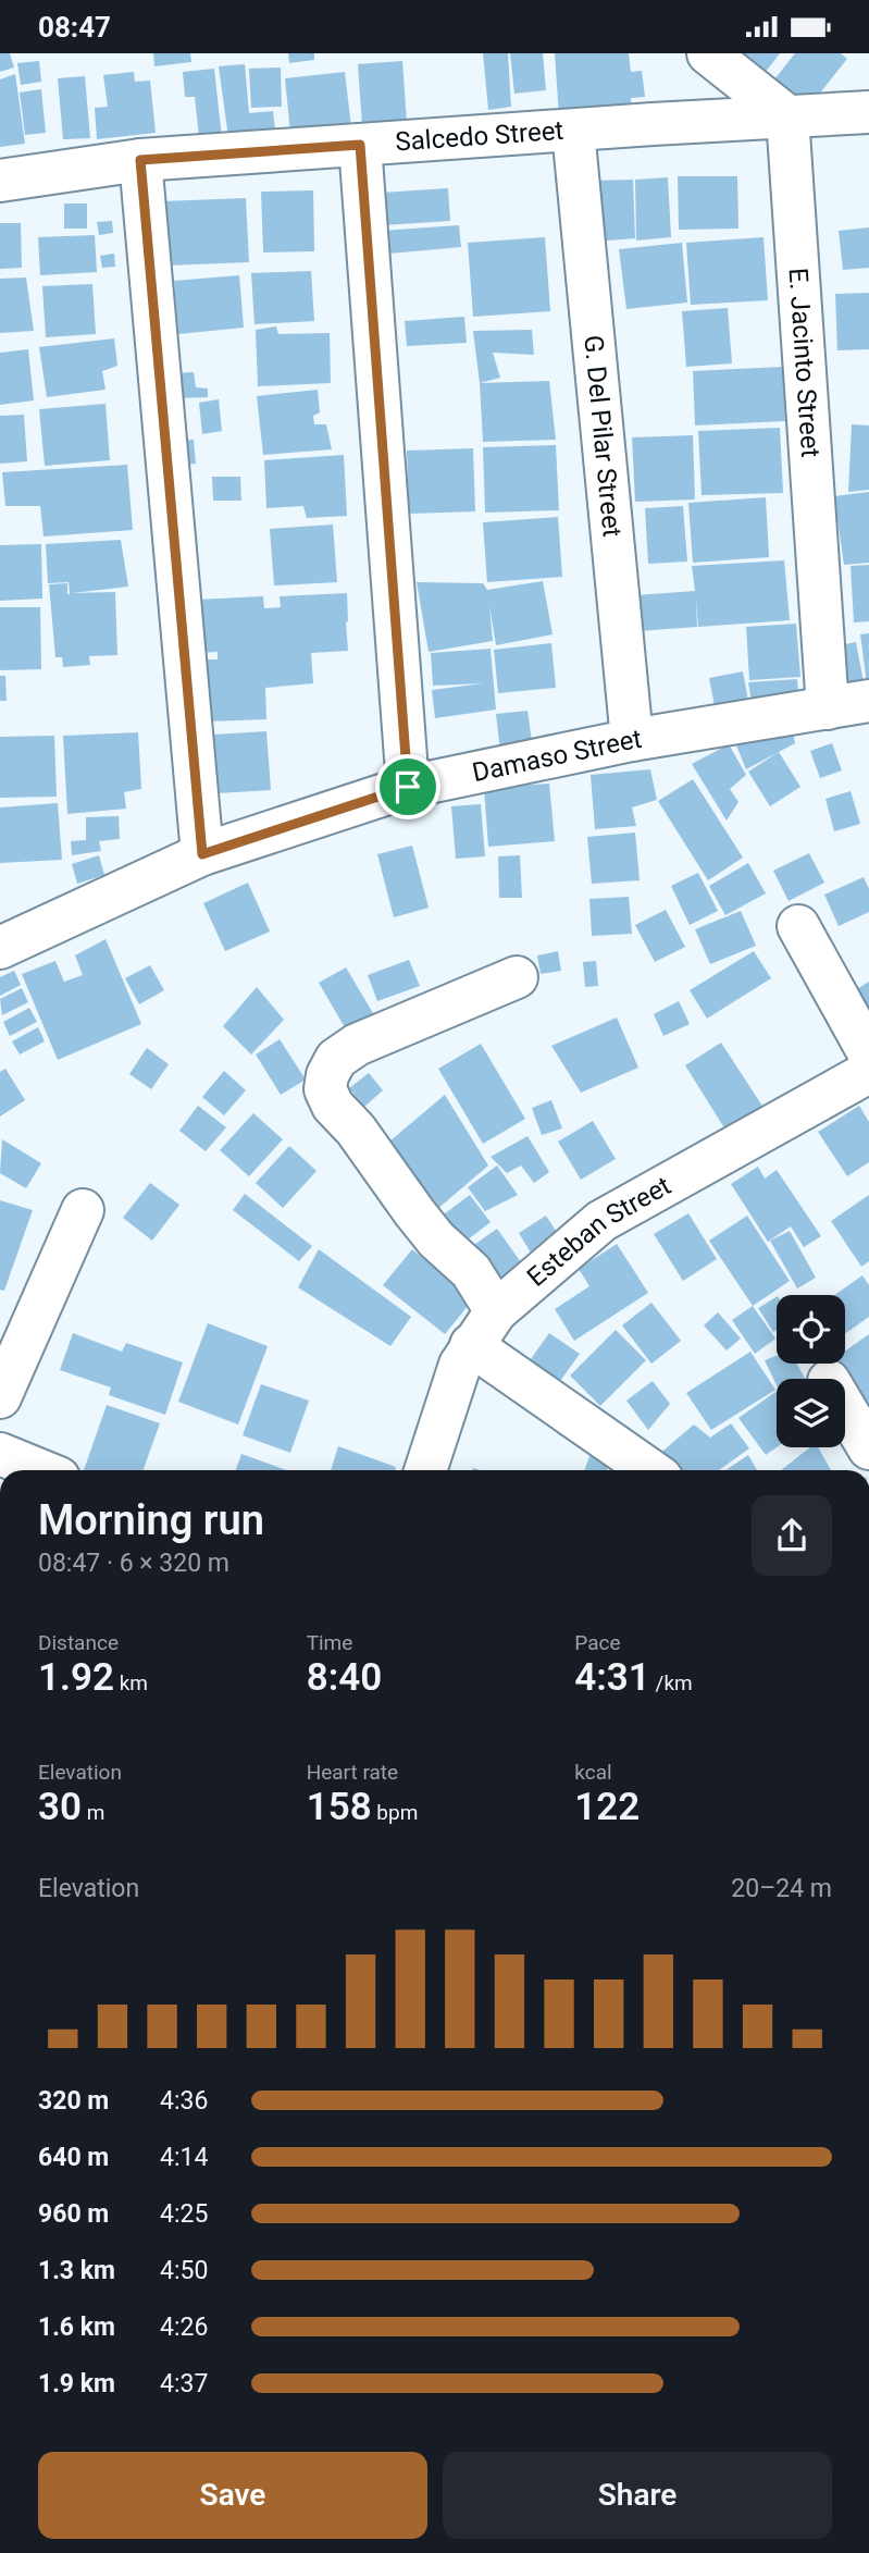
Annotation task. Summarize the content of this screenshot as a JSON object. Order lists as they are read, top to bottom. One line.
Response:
{"streets":{"street":["Salcedo Street","E. Jacinto Street","G. Del Pilar Street","Damaso Street","Esteban Street"]},"crossings":[["Salcedo Street","E. Jacinto Street"],["Salcedo Street","G. Del Pilar Street"],["E. Jacinto Street","Damaso Street"],["G. Del Pilar Street","Damaso Street"]],"page":{"status":"08:47","heading":["Morning run","08:47 · 6 × 320 m"],"stats":[["Distance","1.92 km"],["Time","8:40"],["Pace","4:31 /km"],["Elevation","30 m"],["Heart rate","158 bpm"],["kcal","122"]],"chart":["Elevation","20–24 m"],"list":[{"name":"320 m","note":"4:36"},{"name":"640 m","note":"4:14"},{"name":"960 m","note":"4:25"},{"name":"1.3 km","note":"4:50"},{"name":"1.6 km","note":"4:26"},{"name":"1.9 km","note":"4:37"}],"buttons":["Save","Share"]}}
